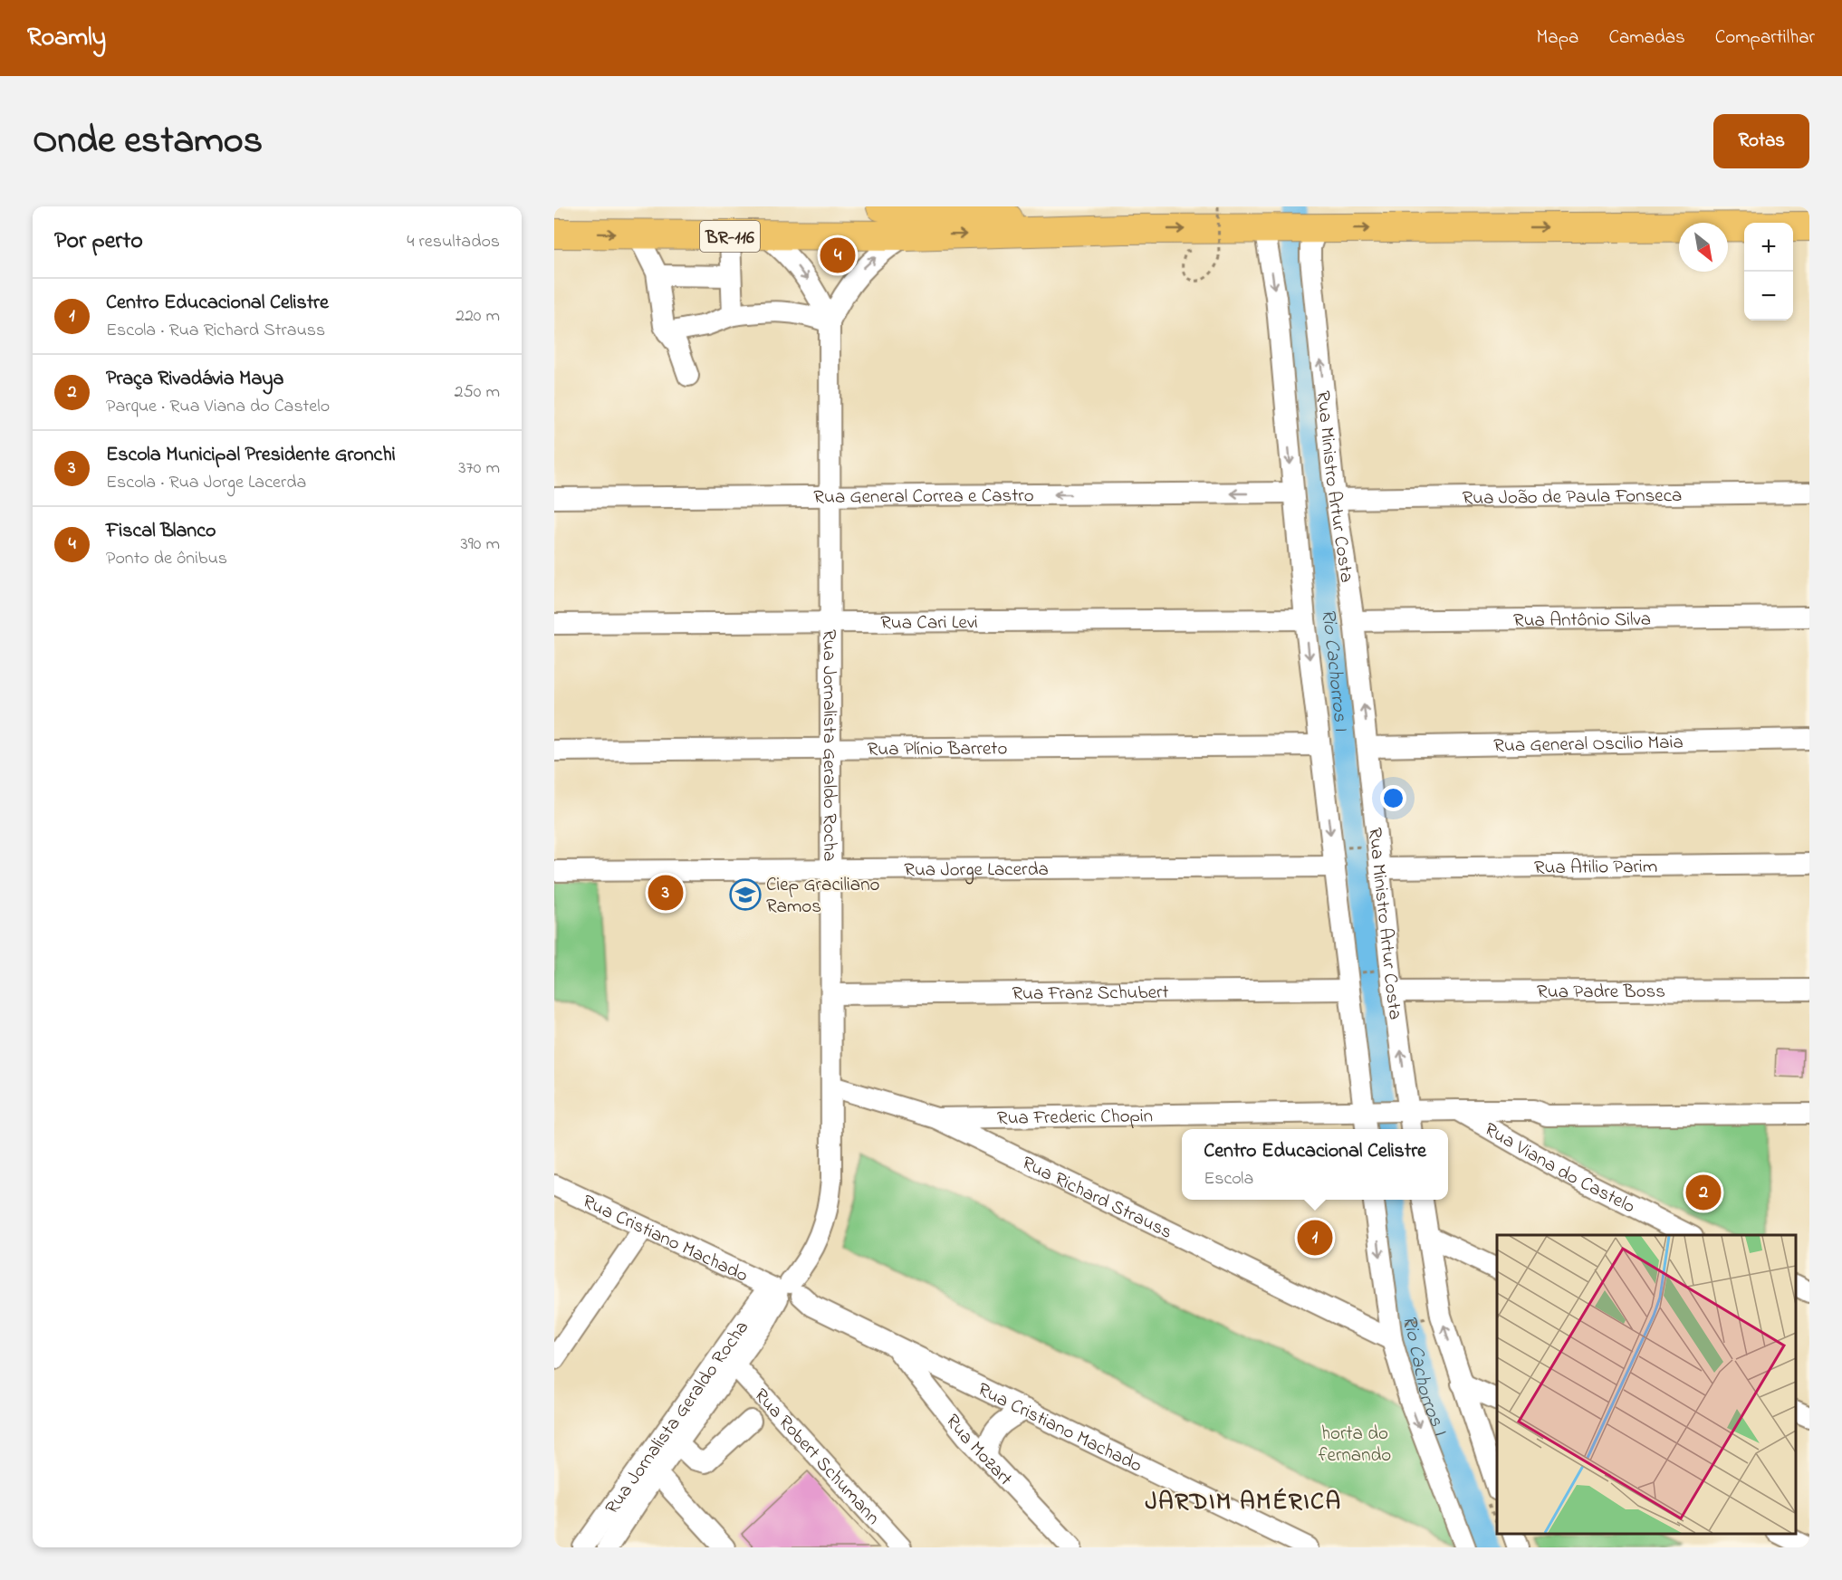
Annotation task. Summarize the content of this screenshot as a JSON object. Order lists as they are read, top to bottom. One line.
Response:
{"streets":{"highway":["BR-116"],"street":["Rua Ministro Artur Costa","Rua João de Paula Fonseca","Rua General Correa e Castro","Rua Antônio Silva","Rua Cari Levi","Rua General Oscilio Maia","Rua Jornalista Geraldo Rocha","Rua Plínio Barreto","Rua Atilio Parim","Rua Jorge Lacerda","Rua Padre Boss","Rua Franz Schubert","Rua Frederic Chopin","Rua Viana do Castelo","Rua Richard Strauss","Rua Cristiano Machado","Rua Mozart","Rua Robert Schumann"]},"crossings":[["BR-116","Rua Ministro Artur Costa"],["BR-116","Rua Jornalista Geraldo Rocha"],["Rua Ministro Artur Costa","Rua João de Paula Fonseca"],["Rua Ministro Artur Costa","Rua Antônio Silva"],["Rua Ministro Artur Costa","Rua General Oscilio Maia"],["Rua Ministro Artur Costa","Rua Atilio Parim"],["Rua Ministro Artur Costa","Rua Padre Boss"],["Rua Ministro Artur Costa","Rua Frederic Chopin"],["Rua General Correa e Castro","Rua Jornalista Geraldo Rocha"],["Rua Cari Levi","Rua Jornalista Geraldo Rocha"],["Rua Jornalista Geraldo Rocha","Rua Plínio Barreto"],["Rua Jornalista Geraldo Rocha","Rua Jorge Lacerda"],["Rua Jornalista Geraldo Rocha","Rua Franz Schubert"],["Rua Jornalista Geraldo Rocha","Rua Richard Strauss"],["Rua Jornalista Geraldo Rocha","Rua Cristiano Machado"],["Rua Jornalista Geraldo Rocha","Rua Robert Schumann"],["Rua Frederic Chopin","Rua Viana do Castelo"],["Rua Frederic Chopin","Rua Richard Strauss"],["Rua Cristiano Machado","Rua Mozart"]],"one_way":["Rua General Correa e Castro"],"districts":["JARDIM AMÉRICA"],"water":["Rio Cachorros I"],"parks":["horta do fernando"],"places":{"school or university":["Ciep Graciliano Ramos"]},"north":"bottom right","page":{"header":"Roamly","nav":["Mapa","Camadas","Compartilhar"],"title":"Onde estamos","buttons":"Rotas","heading":["Por perto","4 resultados"],"map_buttons":["+","−"],"pins":["4","3","2","1"],"list":[{"mark":"1","name":"Centro Educacional Celistre","note":"Escola · Rua Richard Strauss","value":"220 m"},{"mark":"2","name":"Praça Rivadávia Maya","note":"Parque · Rua Viana do Castelo","value":"250 m"},{"mark":"3","name":"Escola Municipal Presidente Gronchi","note":"Escola · Rua Jorge Lacerda","value":"370 m"},{"mark":"4","name":"Fiscal Blanco","note":"Ponto de ônibus","value":"390 m"}],"popup":["Centro Educacional Celistre","Escola"]}}
